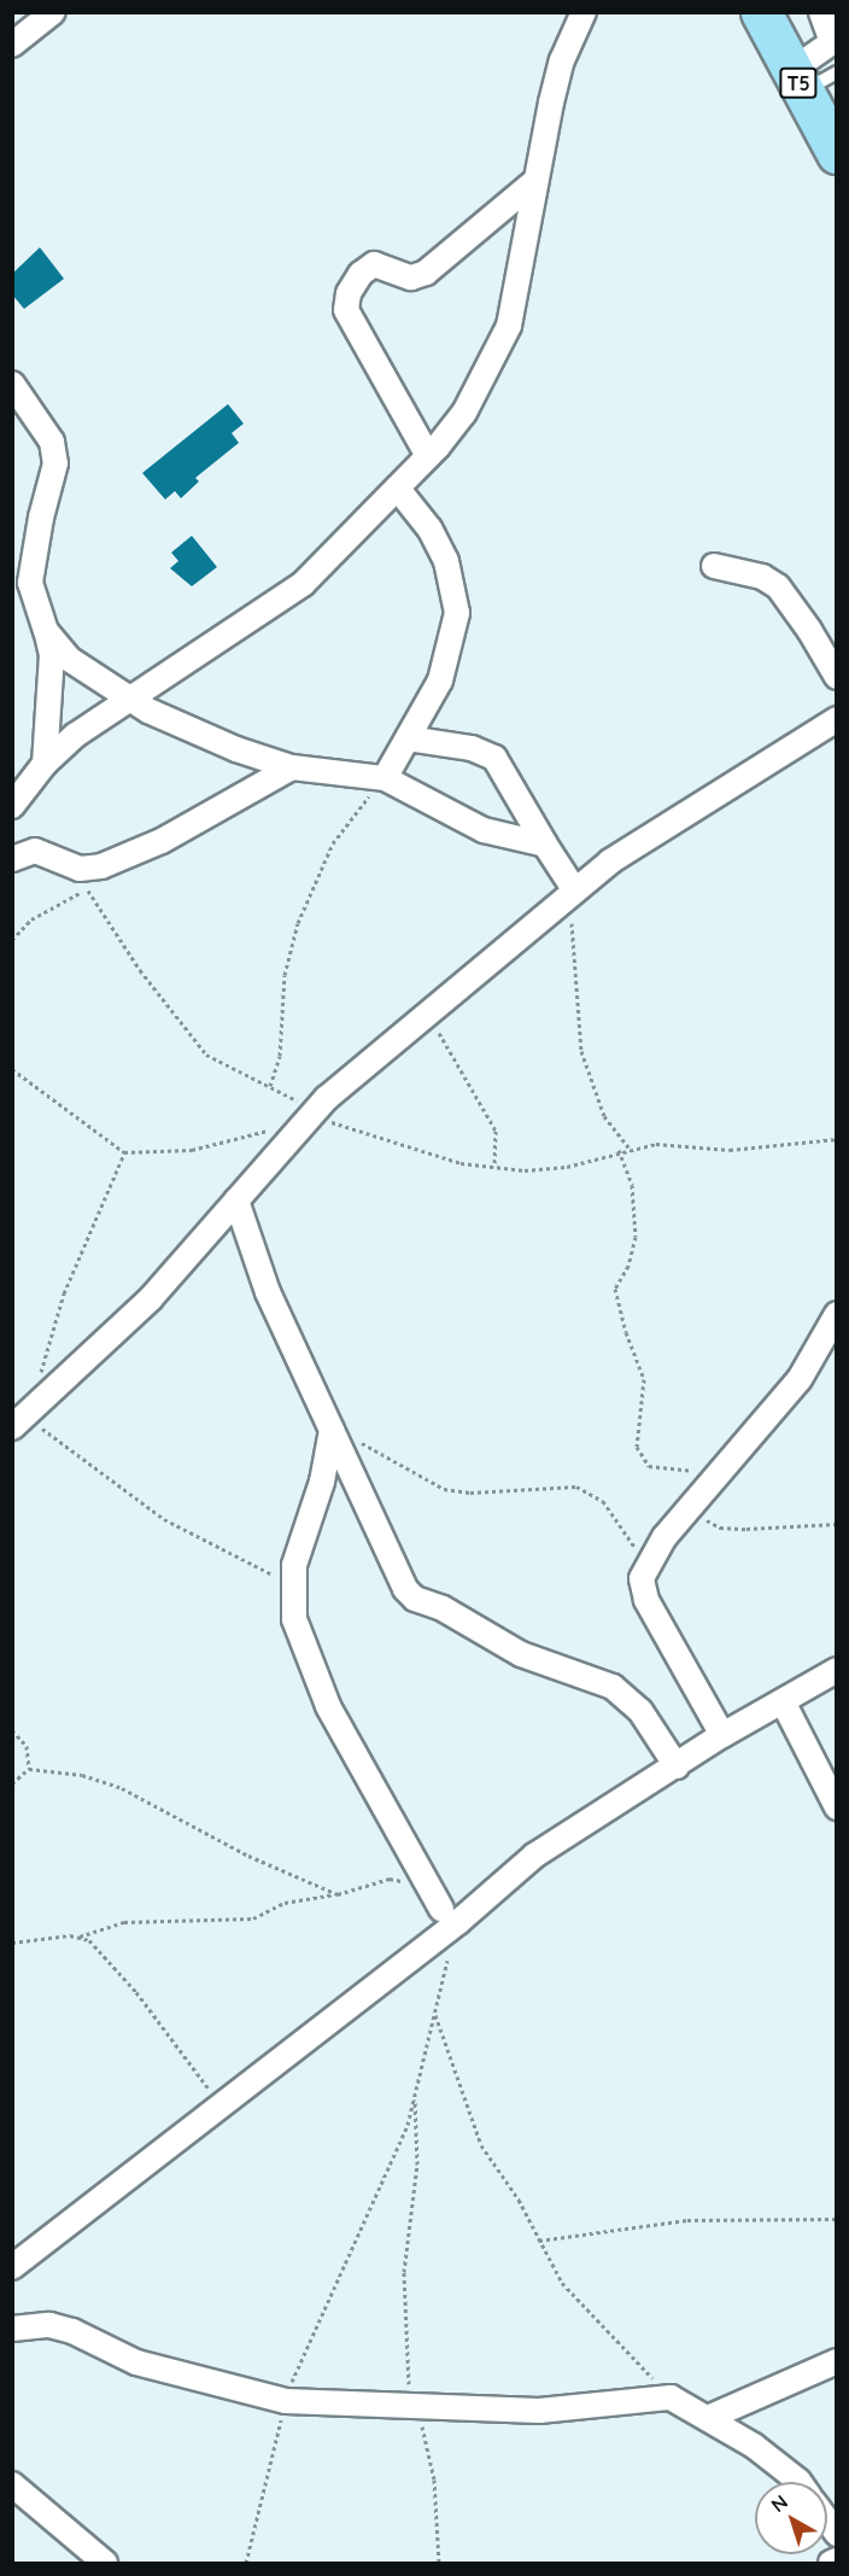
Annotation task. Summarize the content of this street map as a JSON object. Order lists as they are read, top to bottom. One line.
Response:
{"streets":{"highway":["T5"]},"north":"top left"}
